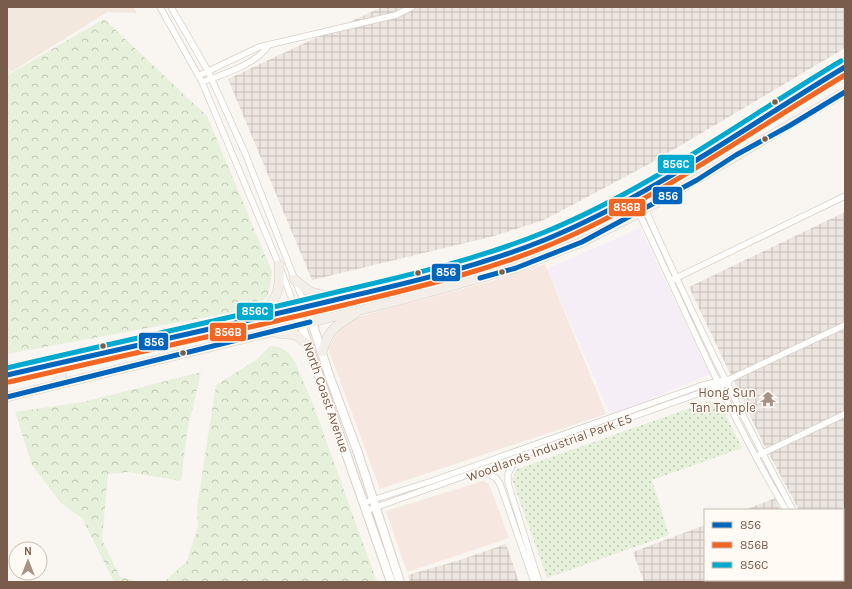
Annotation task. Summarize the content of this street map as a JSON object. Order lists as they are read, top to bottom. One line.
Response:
{"streets":{"main road":["North Coast Avenue"],"street":["Woodlands Industrial Park E5"]},"crossings":[["North Coast Avenue","Woodlands Industrial Park E5"]],"places":{"temple":["Hong Sun Tan Temple"]},"lines":["transit line 856C","transit line 856","transit line 856B"],"legend":["856","856B","856C"],"north":"top"}
